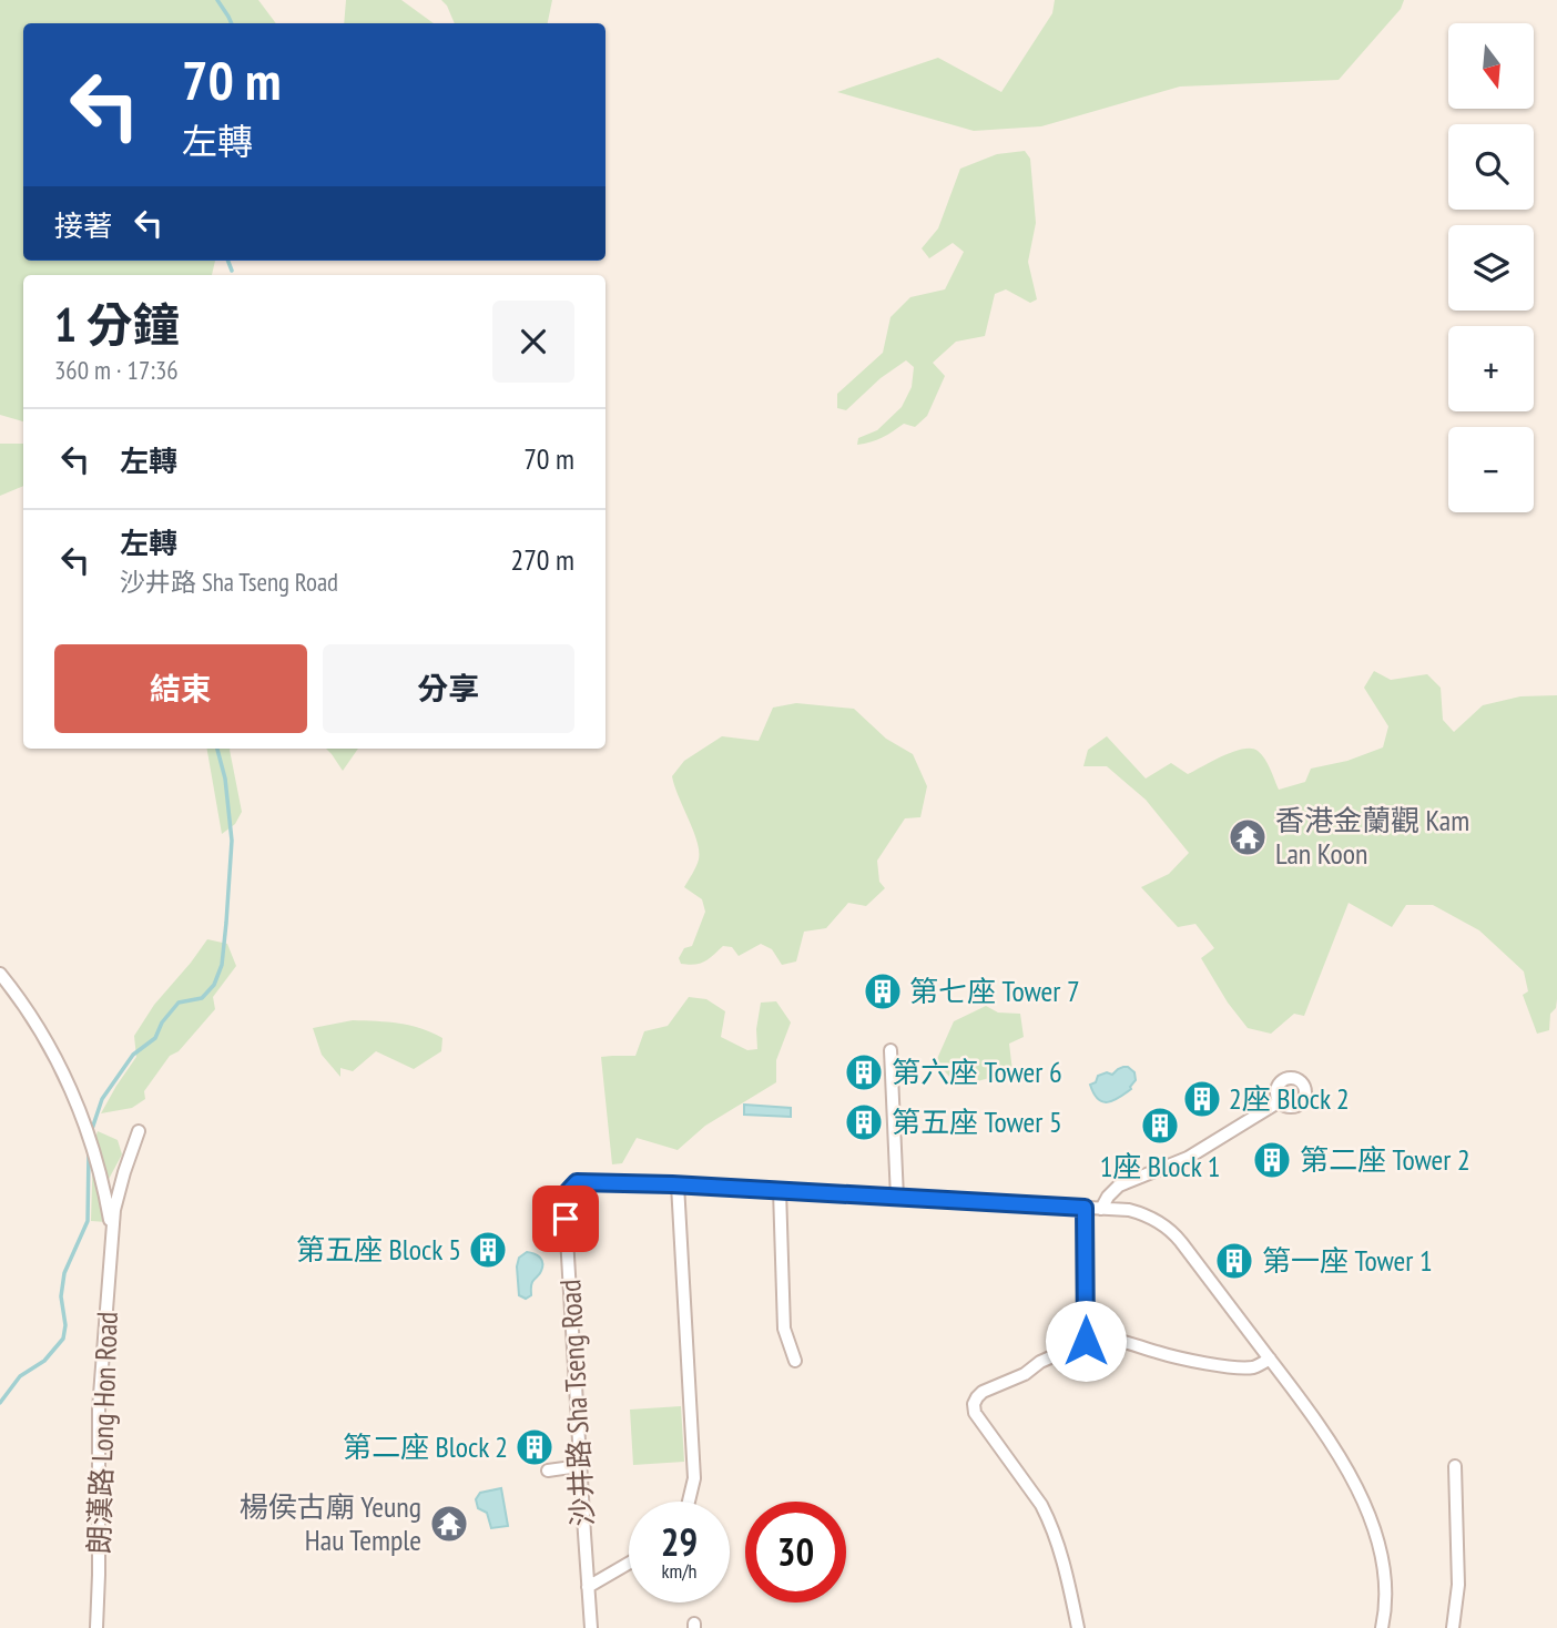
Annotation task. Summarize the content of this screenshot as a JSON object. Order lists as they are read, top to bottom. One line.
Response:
{"streets":{"street":["沙井路 Sha Tseng Road","朗漢路 Long Hon Road"]},"places":{"temple":["香港金蘭觀 Kam Lan Koon","楊侯古廟 Yeung Hau Temple"],"building":["第七座 Tower 7","第六座 Tower 6","2座 Block 2","第五座 Tower 5","1座 Block 1","第二座 Tower 2","第五座 Block 5","第一座 Tower 1","第二座 Block 2"]},"north":"bottom","page":{"map_buttons":["+","−"],"turn":["70 m","左轉"],"then":"接著","heading":["1 分鐘","360 m · 17:36"],"list":[{"name":"左轉","value":"70 m"},{"name":"左轉","note":"沙井路 Sha Tseng Road","value":"270 m"}],"buttons":["結束","分享"],"speed":"29 km/h","limit":"30"}}
